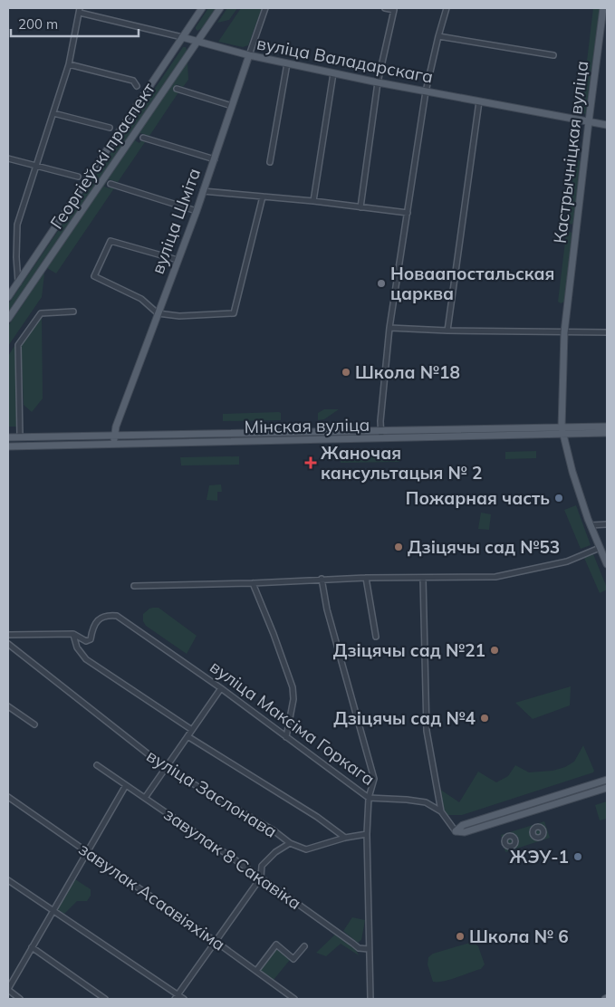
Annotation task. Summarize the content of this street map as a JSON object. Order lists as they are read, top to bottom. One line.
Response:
{"streets":{"main road":["вуліца Валадарскага","Кастрычніцкая вуліца","Георгіеўскі праспект","вуліца Шміта","Мінская вуліца"],"street":["вуліца Максіма Горкага","вуліца Заслонава","завулак 8 Сакавіка","завулак Асаавіяхіма"]},"crossings":[["вуліца Валадарскага","Кастрычніцкая вуліца"],["вуліца Валадарскага","Георгіеўскі праспект"],["вуліца Валадарскага","вуліца Шміта"],["Кастрычніцкая вуліца","Мінская вуліца"],["вуліца Шміта","Мінская вуліца"]],"places":{"other":["Новаапостальская царква","Школа №18","Пожарная часть","Дзіцячы сад №53","Дзіцячы сад №21","Дзіцячы сад №4","ЖЭУ-1","Школа № 6"],"health":["Жаночая кансультацыя № 2"]},"scale_bar":"200 m"}
